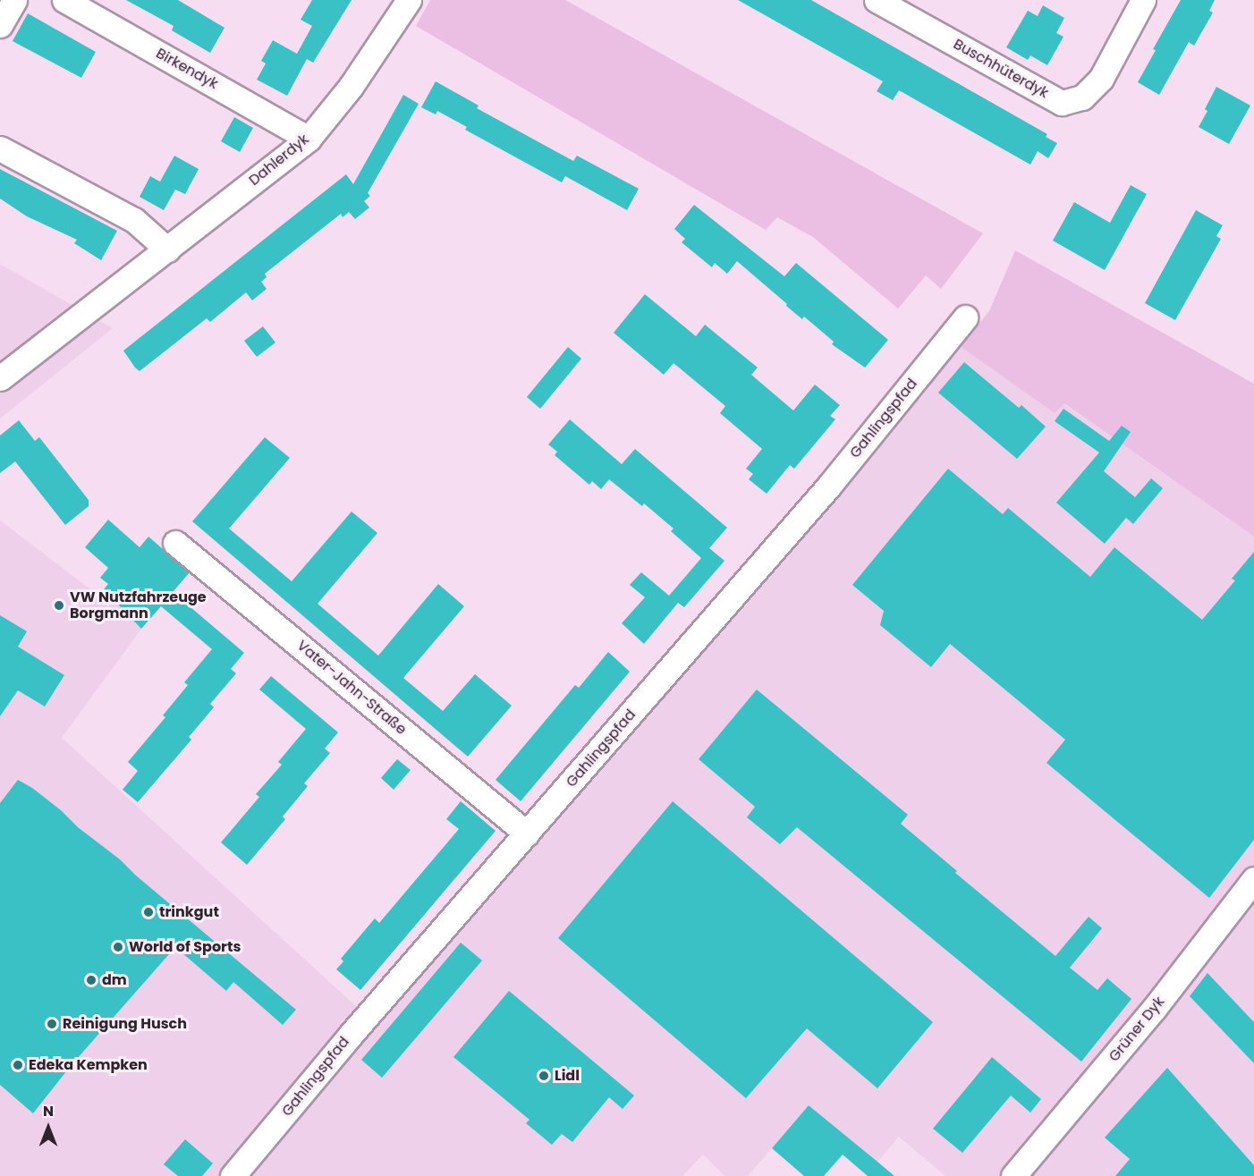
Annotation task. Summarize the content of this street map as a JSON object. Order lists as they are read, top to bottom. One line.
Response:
{"streets":{"street":["Birkendyk","Buschhüterdyk","Dahlerdyk","Gahlingspfad","Vater-Jahn-Straße","Grüner Dyk"]},"crossings":[["Birkendyk","Dahlerdyk"],["Gahlingspfad","Vater-Jahn-Straße"]],"places":["VW Nutzfahrzeuge Borgmann","trinkgut","World of Sports","dm","Reinigung Husch","Edeka Kempken","Lidl"],"north":"top"}
